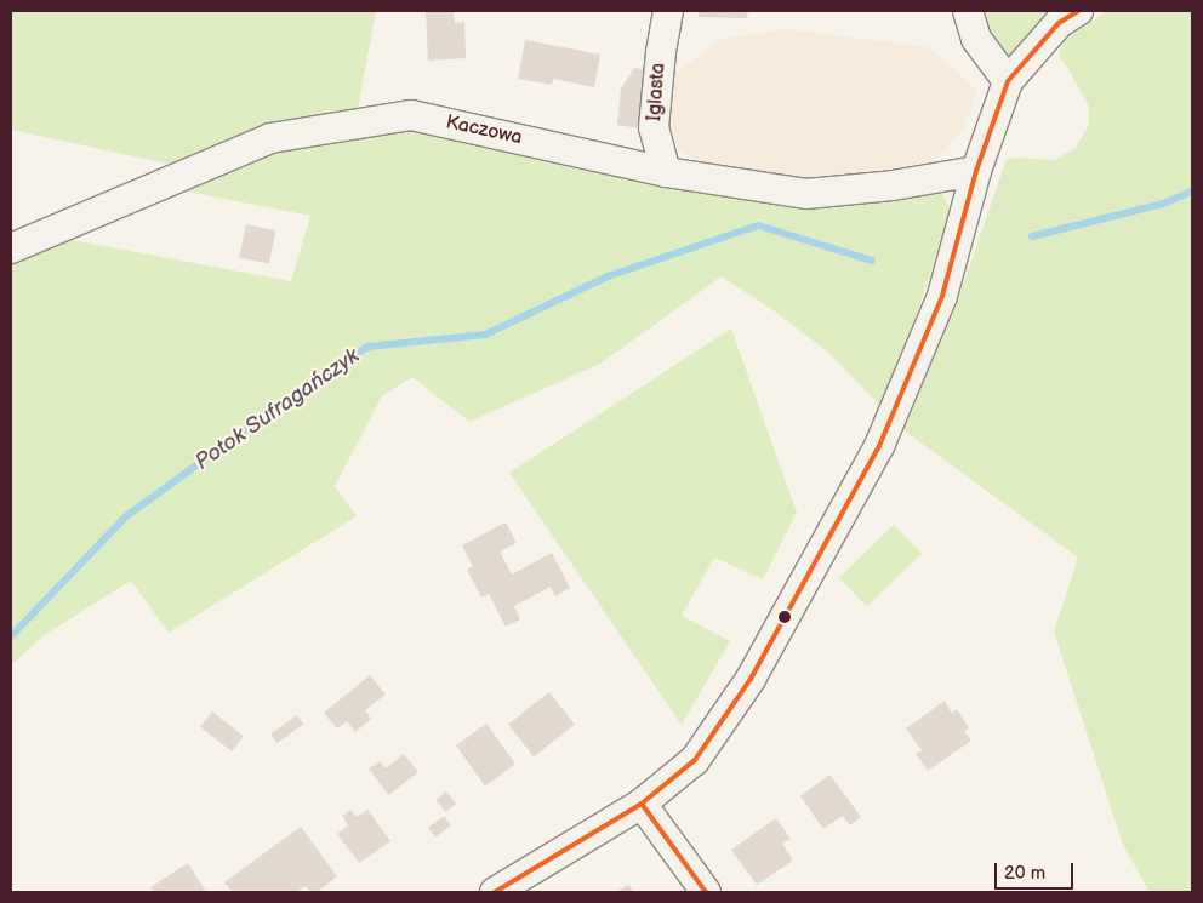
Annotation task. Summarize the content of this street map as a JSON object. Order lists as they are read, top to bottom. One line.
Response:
{"streets":{"street":["Iglasta","Kaczowa"]},"crossings":[["Iglasta","Kaczowa"]],"water":["Potok Sufragańczyk"],"scale_bar":"20 m"}
